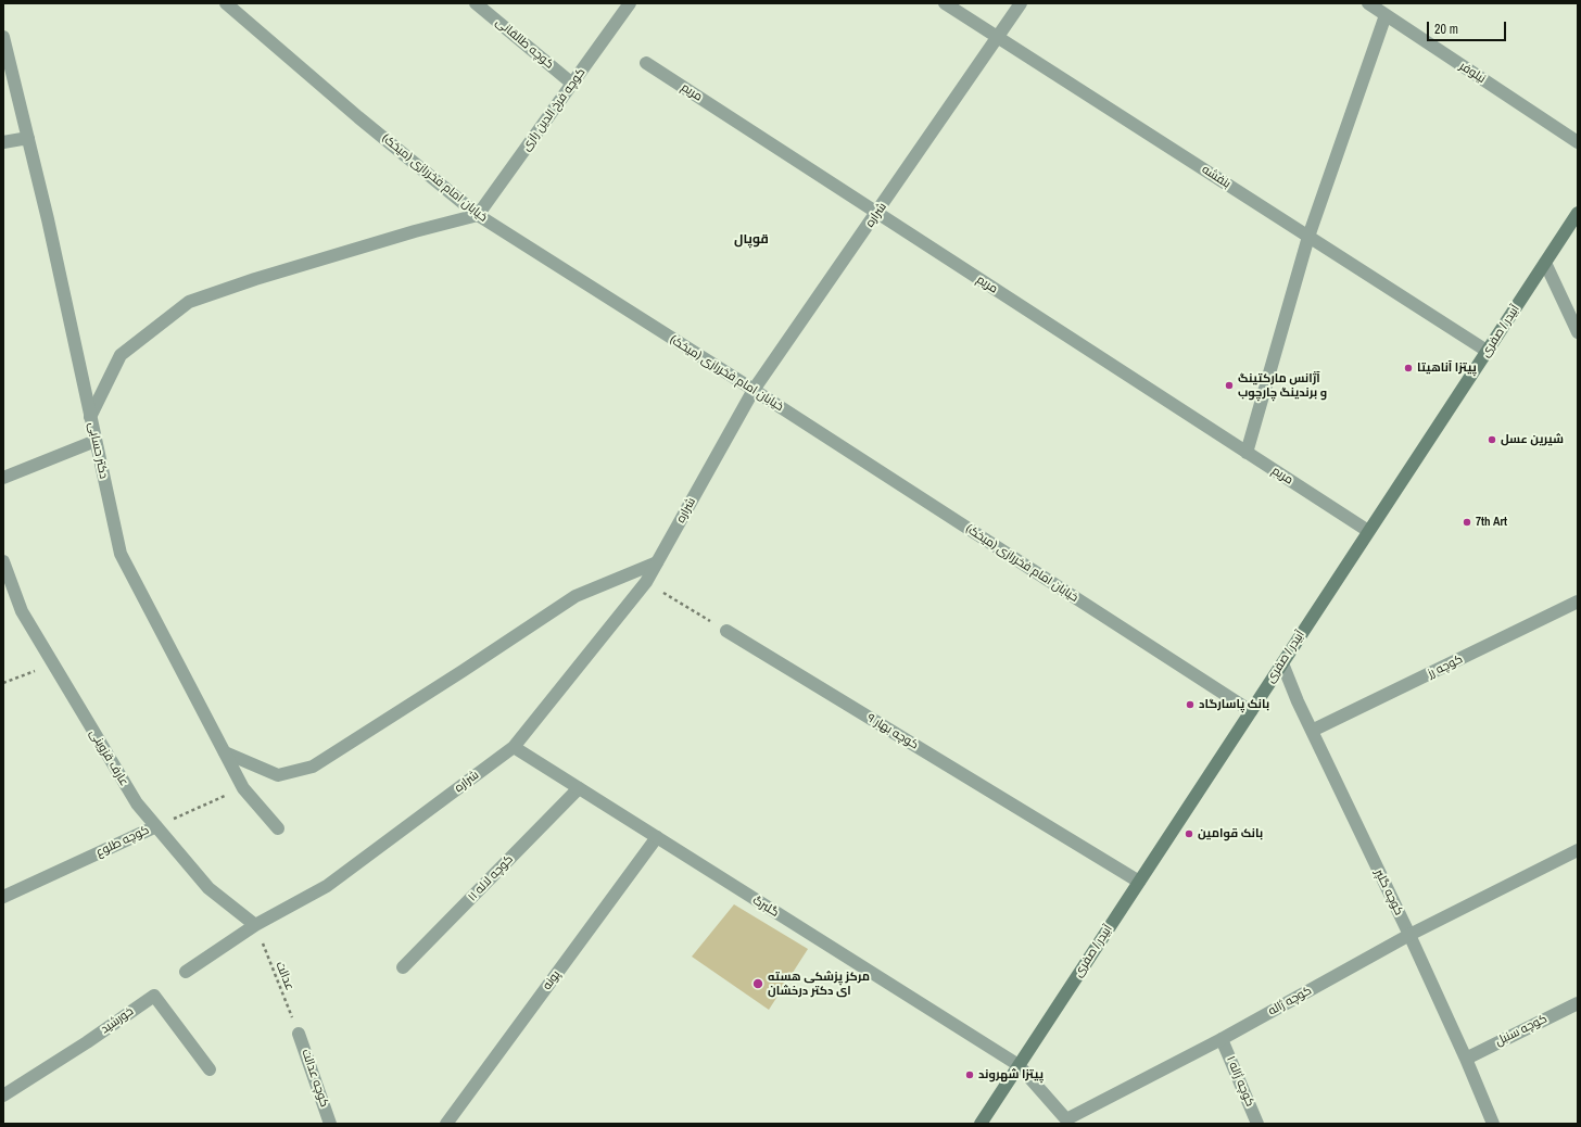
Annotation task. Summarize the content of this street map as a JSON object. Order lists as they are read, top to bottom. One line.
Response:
{"streets":{"main road":["آبیدر / صفری"],"street":["کوچه طالقانی","نیلوفر","مریم","کوچه فرخ الدین رازی","بنفشه","خیابان امام فخررازی (میخک)","شراره","دکتر حسابی","کوچه رز","کوچه بهار ۹","عارف قزوینی","کوچه طلوع","کوچه لاله ۱۱","کوچه گلپر","گلبرگ","پونه","کوچه ژاله","خورشید","کوچه سنبل","کوچه عدالت","کوچه ژاله ۱"],"path":["عدالت"]},"crossings":[["کوچه طالقانی","کوچه فرخ الدین رازی"],["مریم","شراره"],["مریم","آبیدر / صفری"],["کوچه فرخ الدین رازی","خیابان امام فخررازی (میخک)"],["بنفشه","شراره"],["بنفشه","آبیدر / صفری"],["خیابان امام فخررازی (میخک)","شراره"],["خیابان امام فخررازی (میخک)","آبیدر / صفری"],["شراره","عارف قزوینی"],["شراره","گلبرگ"],["شراره","عدالت"],["آبیدر / صفری","کوچه بهار ۹"],["آبیدر / صفری","کوچه گلپر"],["آبیدر / صفری","گلبرگ"],["آبیدر / صفری","کوچه ژاله"],["دکتر حسابی","کوچه طلوع"],["کوچه رز","کوچه گلپر"],["عارف قزوینی","کوچه طلوع"],["عارف قزوینی","عدالت"],["کوچه لاله ۱۱","گلبرگ"],["کوچه گلپر","کوچه ژاله"],["کوچه گلپر","کوچه سنبل"],["گلبرگ","پونه"],["گلبرگ","کوچه ژاله"],["عدالت","کوچه عدالت"],["کوچه ژاله","کوچه ژاله ۱"]],"districts":["قوپال"],"places":["پیتزا آناهیتا","آژانس مارکتینگ و برندینگ چارچوب","شیرین عسل","7th Art","بانک پاسارگاد","بانک قوامین","مرکز پزشکی هسته ای دکتر درخشان","پیتزا شهروند"],"scale_bar":"20 m"}
